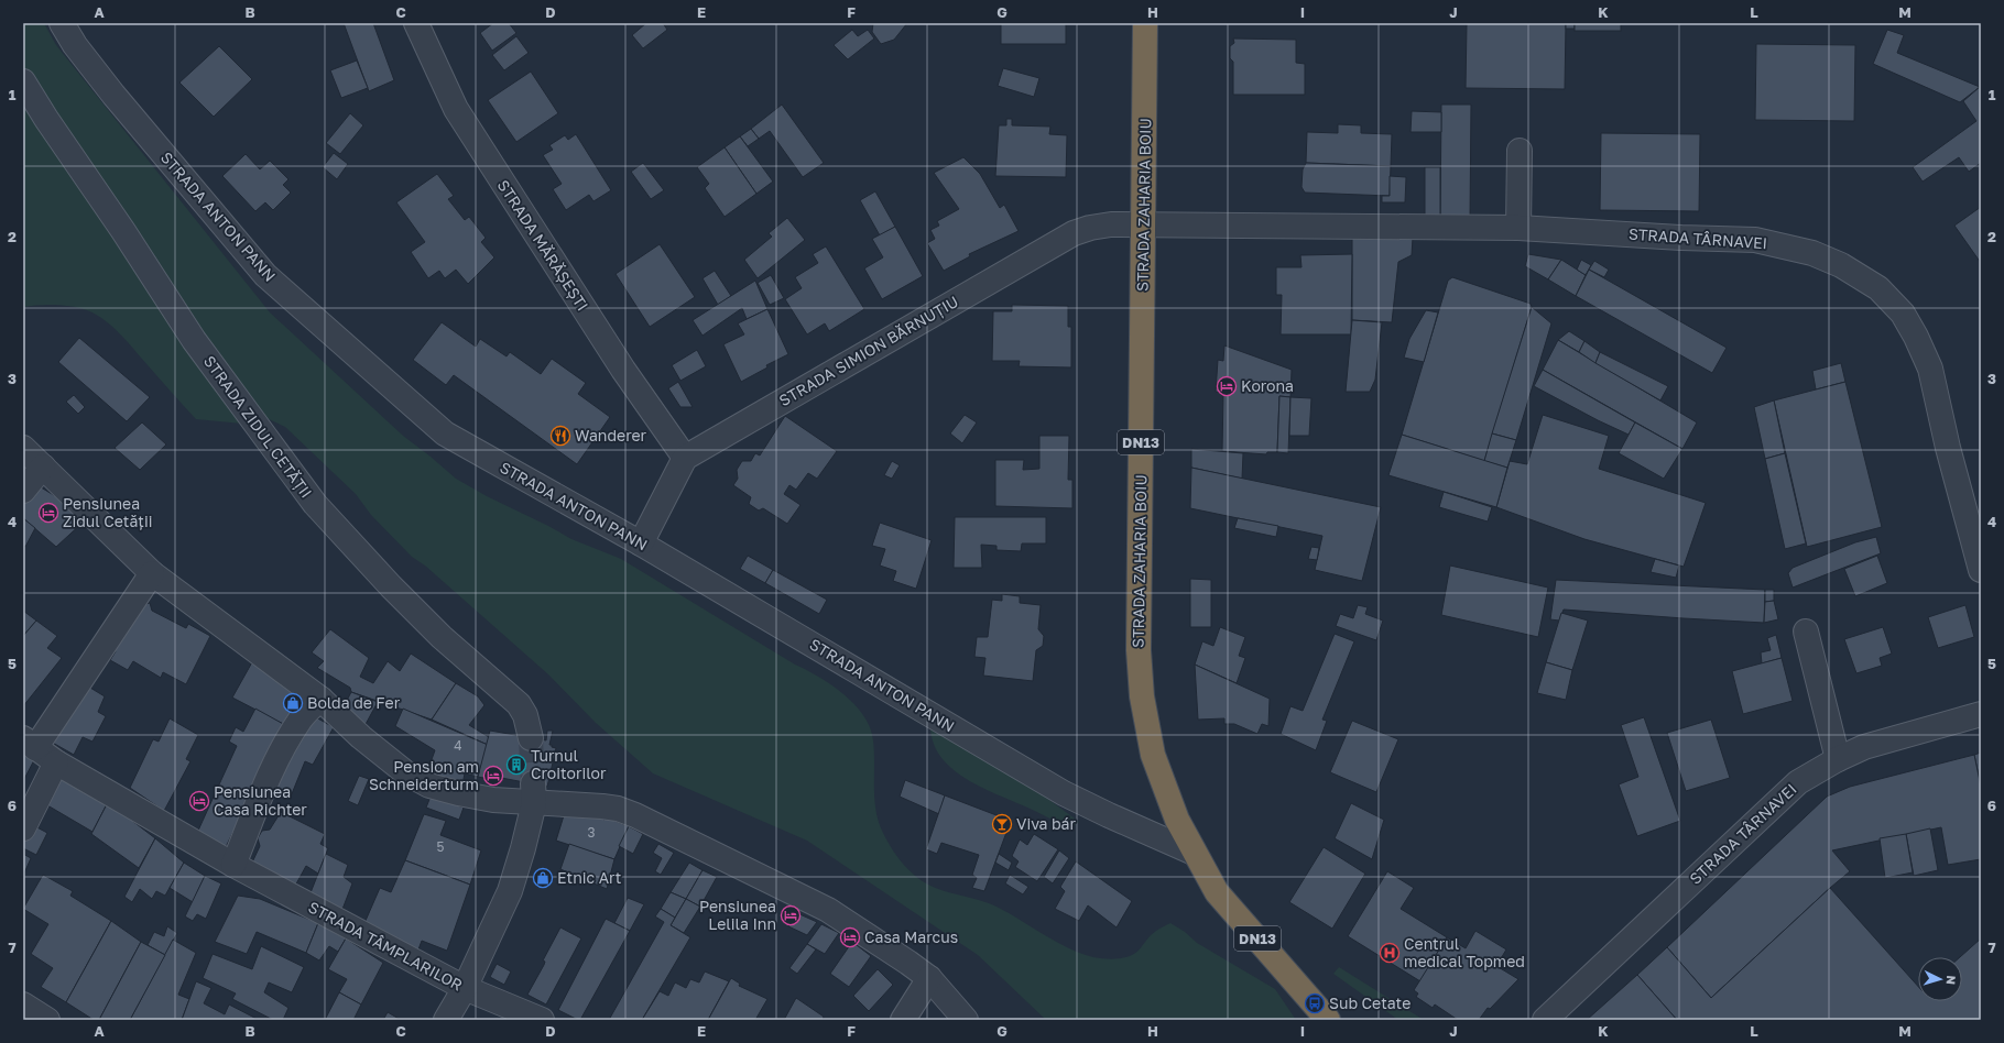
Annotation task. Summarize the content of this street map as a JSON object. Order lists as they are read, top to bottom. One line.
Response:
{"streets":{"highway":["STRADA ZAHARIA BOIU","DN13"],"street":["STRADA ANTON PANN","STRADA TÂRNAVEI","STRADA MĂRĂȘEȘTI","STRADA SIMION BĂRNUȚIU","STRADA ZIDUL CETĂȚII","STRADA TÂMPLARILOR"]},"crossings":[["STRADA ZAHARIA BOIU","STRADA ANTON PANN"],["STRADA ZAHARIA BOIU","STRADA SIMION BĂRNUȚIU"],["STRADA ZAHARIA BOIU","DN13"],["STRADA ANTON PANN","DN13"],["STRADA TÂRNAVEI","STRADA SIMION BĂRNUȚIU"],["STRADA MĂRĂȘEȘTI","STRADA SIMION BĂRNUȚIU"]],"places":{"hotel":["Korona","Pensiunea Zidul Cetății","Pension am Schneiderturm","Pensiunea Casa Richter","Pensiunea Lelila Inn","Casa Marcus"],"restaurant":["Wanderer"],"shop":["Bolda de Fer","Etnic Art"],"building":["Turnul Croitorilor"],"bar":["Viva bár"],"hospital":["Centrul medical Topmed"],"bus stop":["Sub Cetate"]},"house_numbers":["4","3","5"],"north":"right","grid":{"columns":["A","B","C","D","E","F","G","H","I","J","K","L","M"],"rows":["1","2","3","4","5","6","7"]}}
